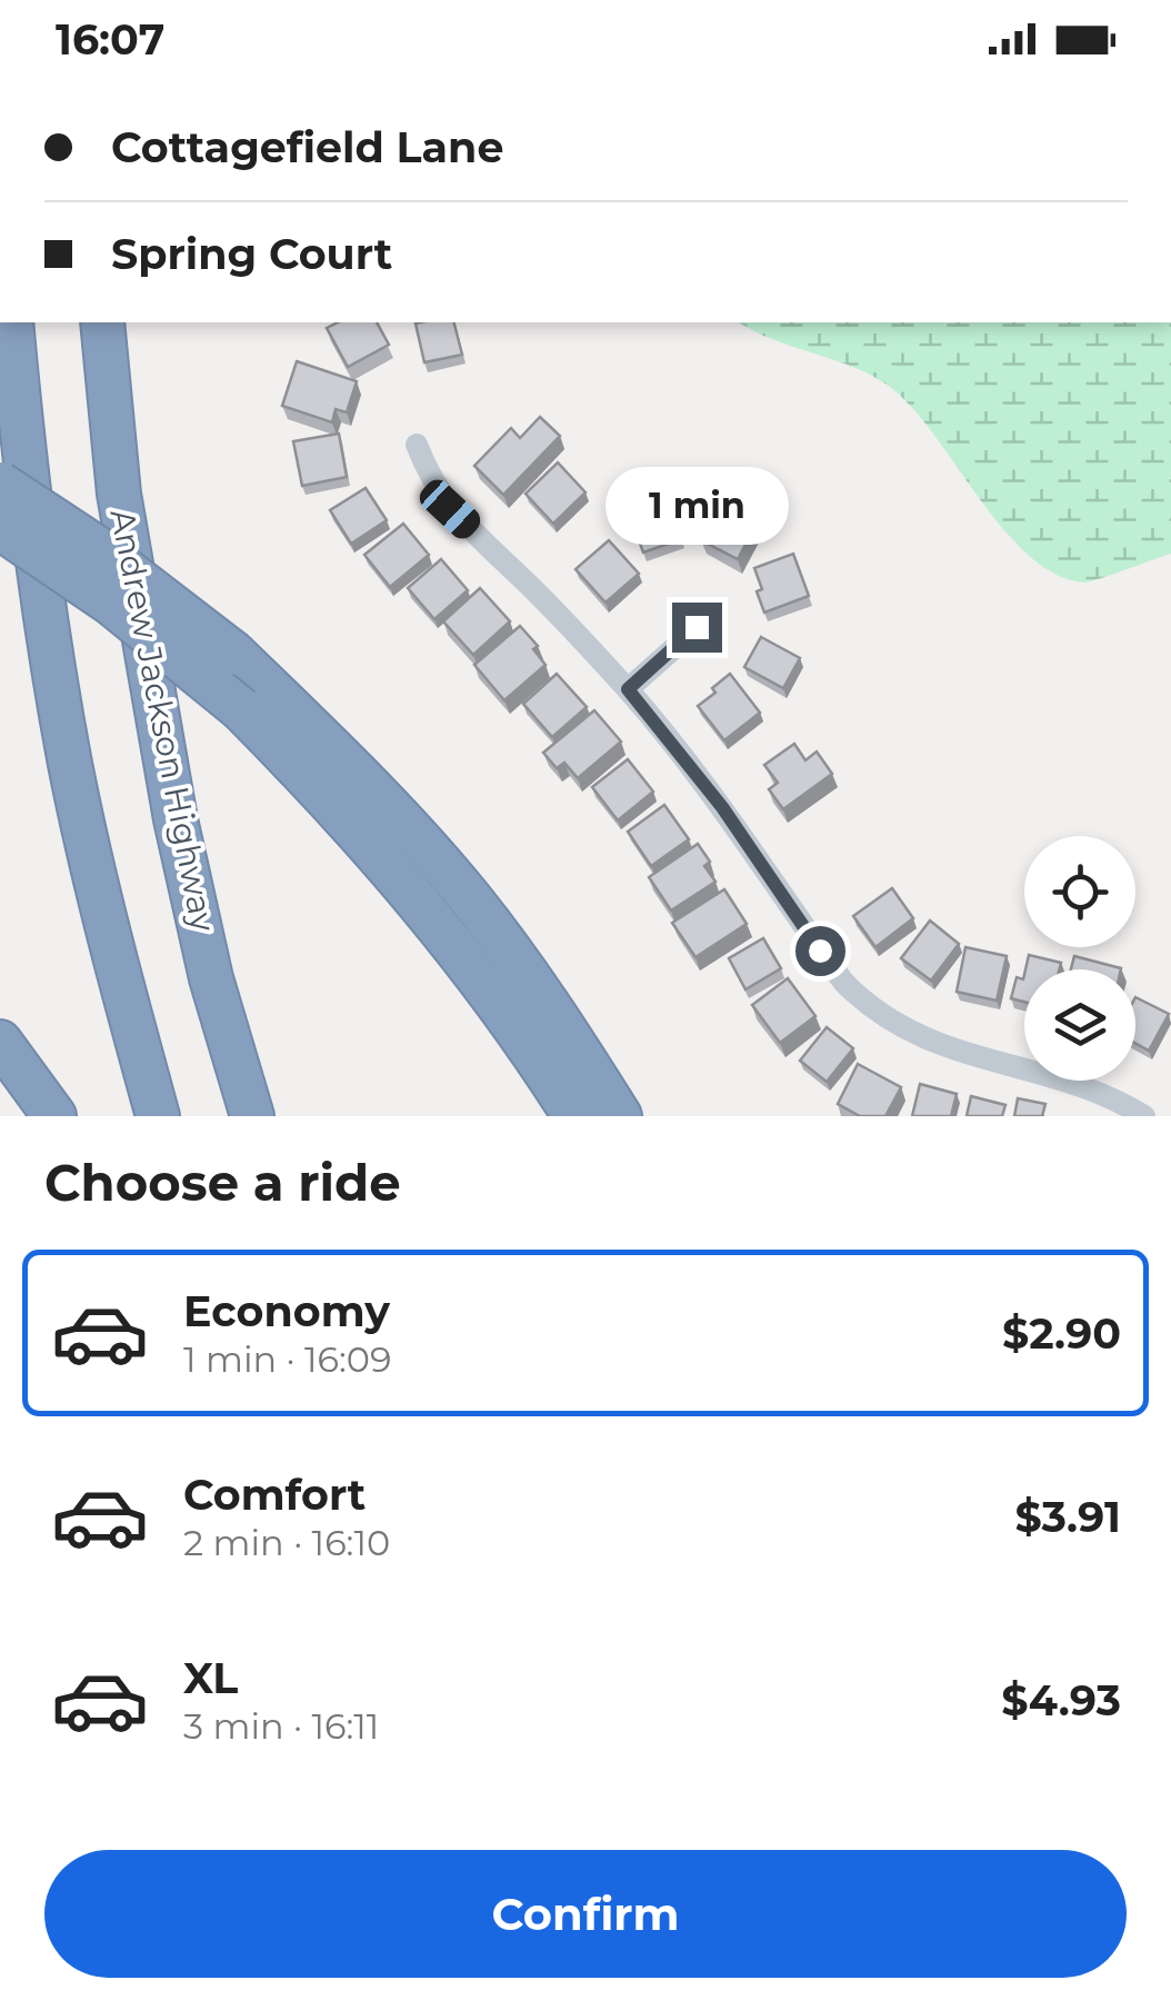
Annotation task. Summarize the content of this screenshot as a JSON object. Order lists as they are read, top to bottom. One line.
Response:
{"streets":{"highway":["Andrew Jackson Highway"]},"page":{"status":"16:07","banner":["Cottagefield Lane","Spring Court"],"bubble":"1 min","heading":"Choose a ride","list":[{"name":"Economy","note":"1 min · 16:09","value":"$2.90"},{"name":"Comfort","note":"2 min · 16:10","value":"$3.91"},{"name":"XL","note":"3 min · 16:11","value":"$4.93"}],"buttons":"Confirm"}}
